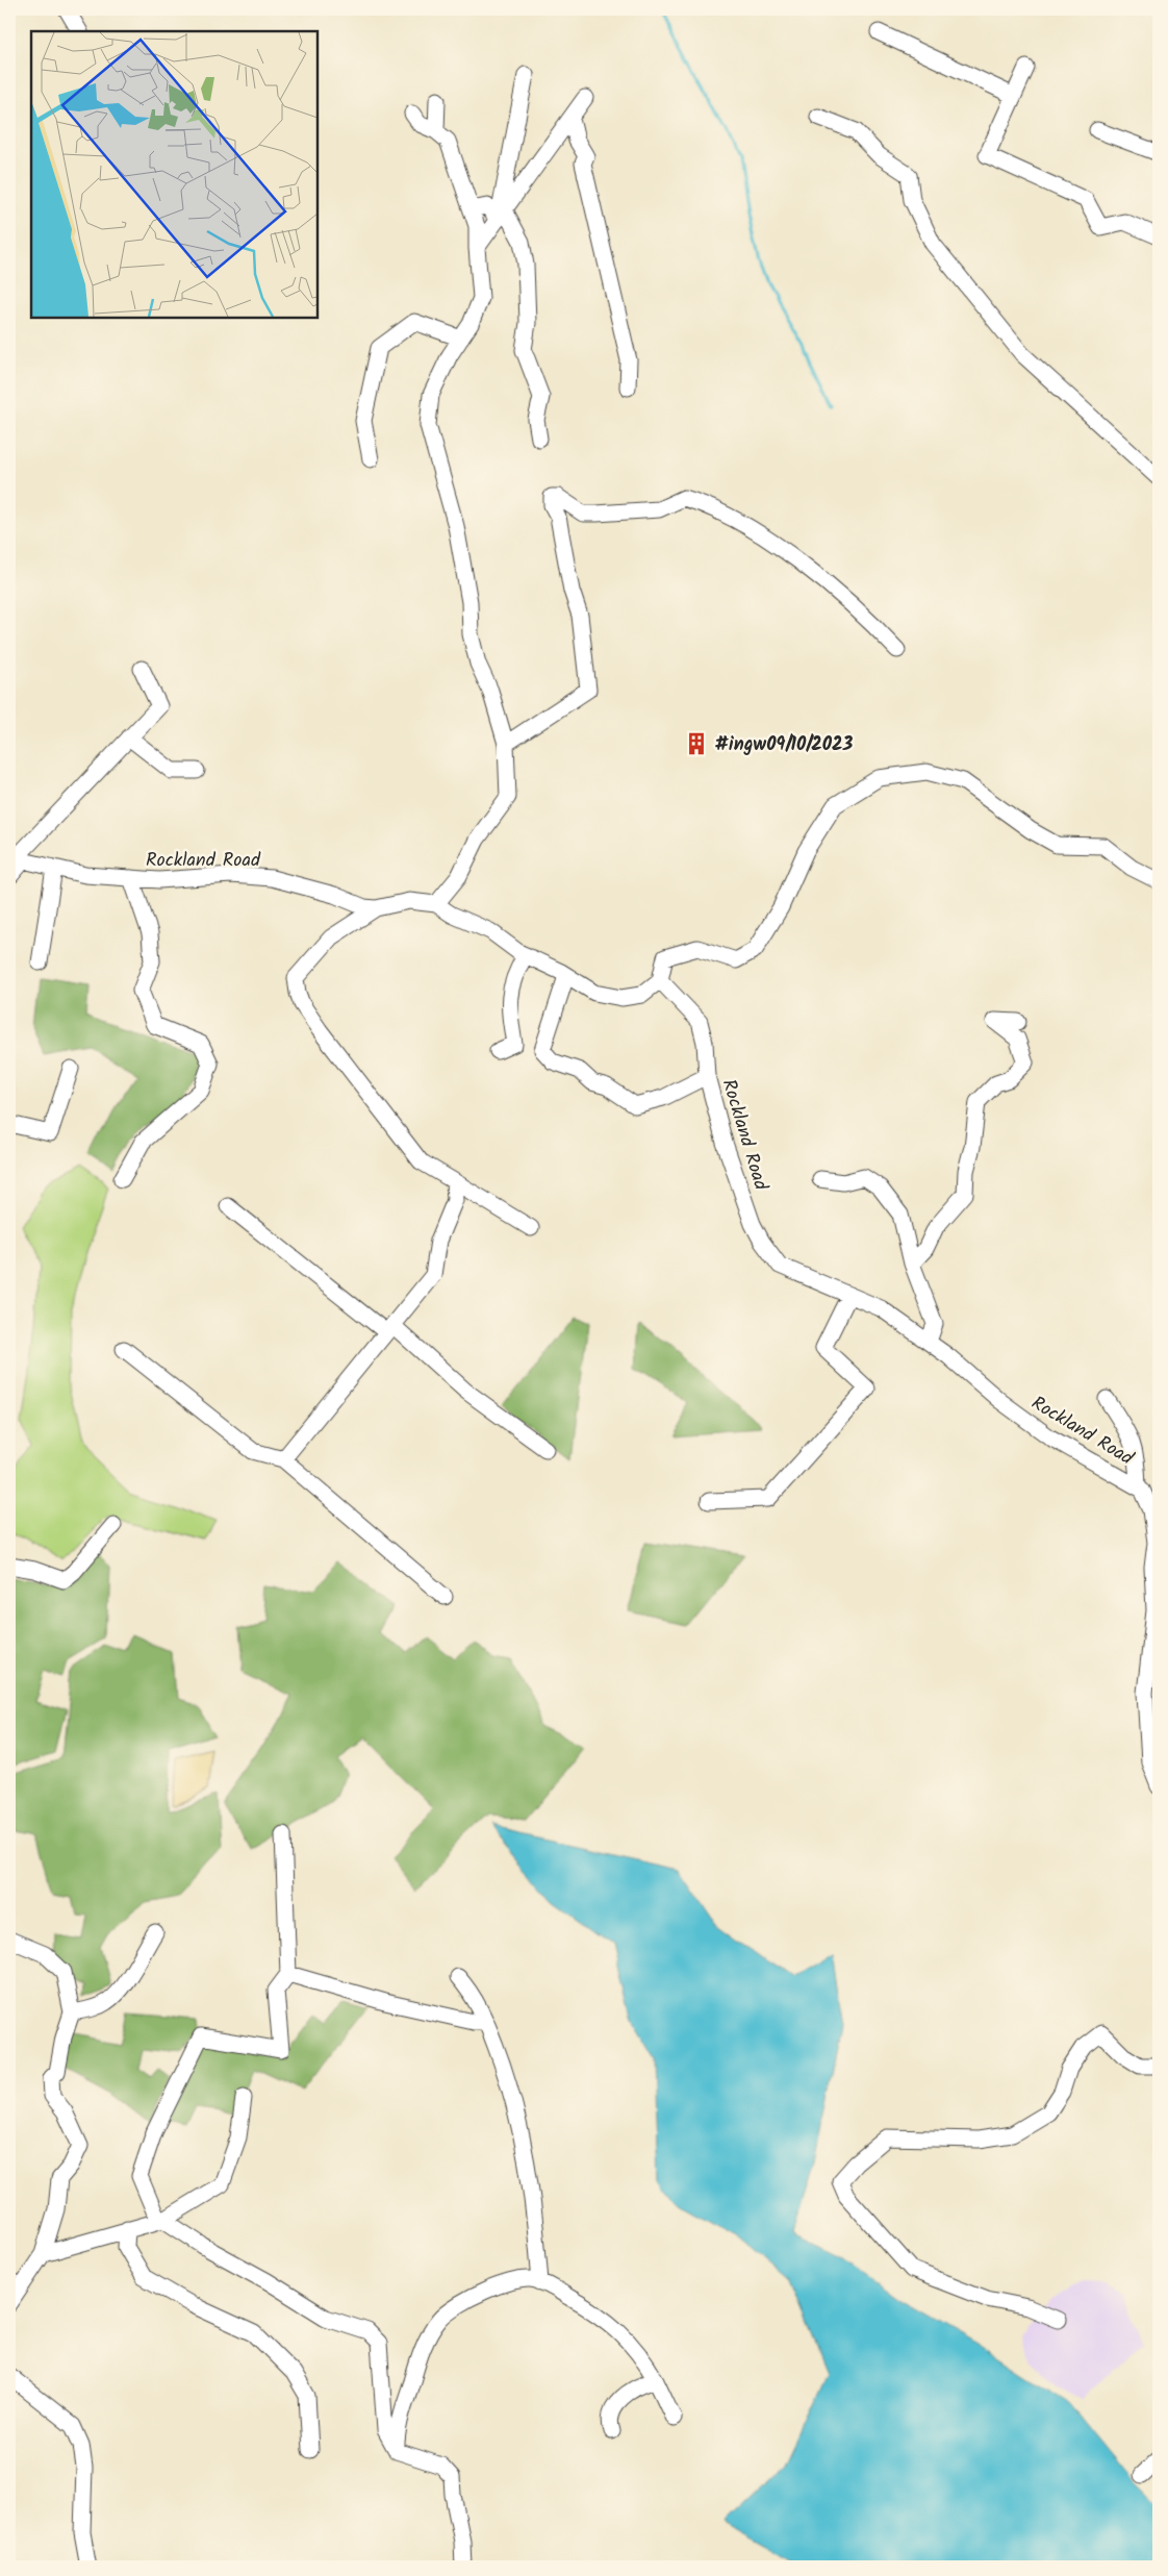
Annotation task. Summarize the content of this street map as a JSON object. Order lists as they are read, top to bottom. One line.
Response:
{"streets":{"street":["Rockland Road"]},"places":{"building":["#ingw09/10/2023"]}}
